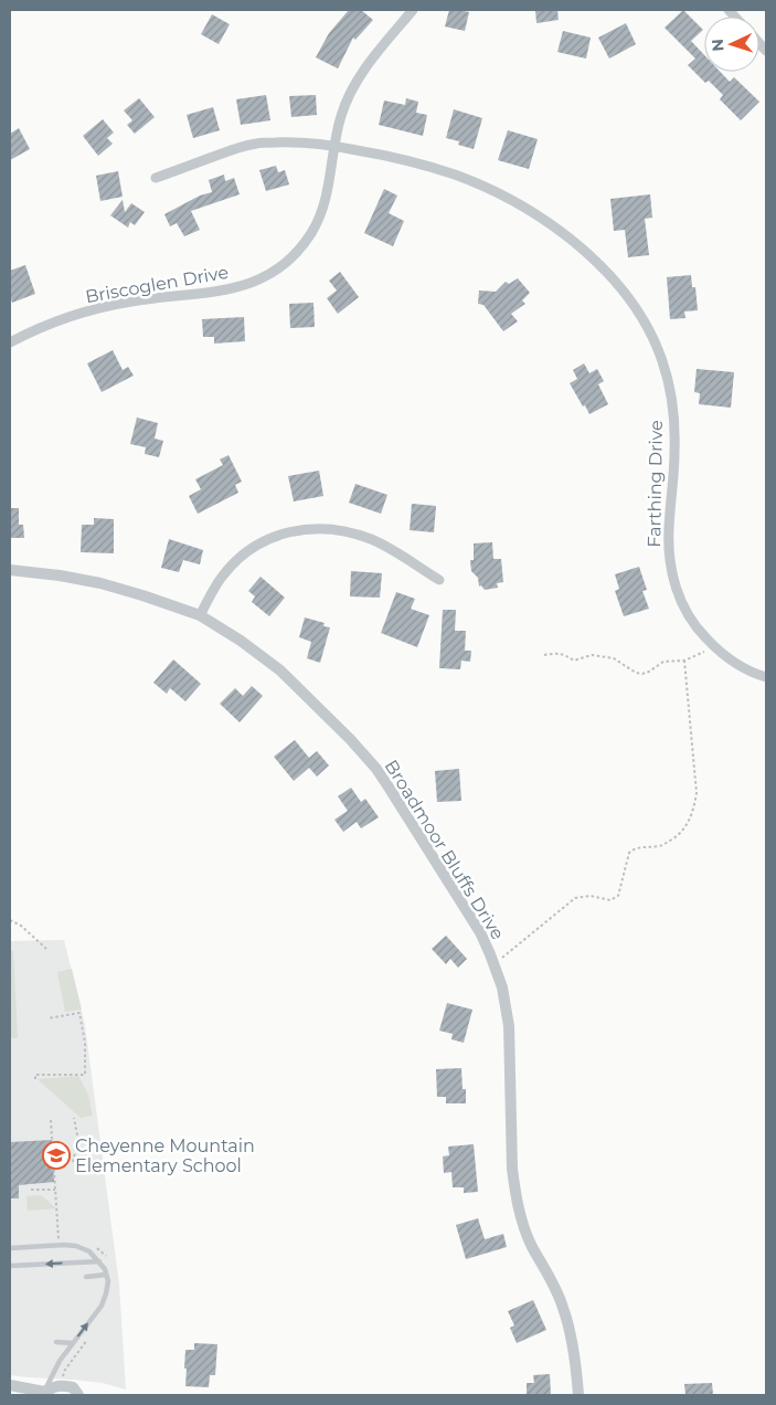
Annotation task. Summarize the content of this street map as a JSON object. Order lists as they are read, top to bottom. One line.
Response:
{"streets":{"street":["Briscoglen Drive","Farthing Drive","Broadmoor Bluffs Drive"]},"crossings":[["Briscoglen Drive","Farthing Drive"]],"places":{"school or university":["Cheyenne Mountain Elementary School"]},"north":"left"}
